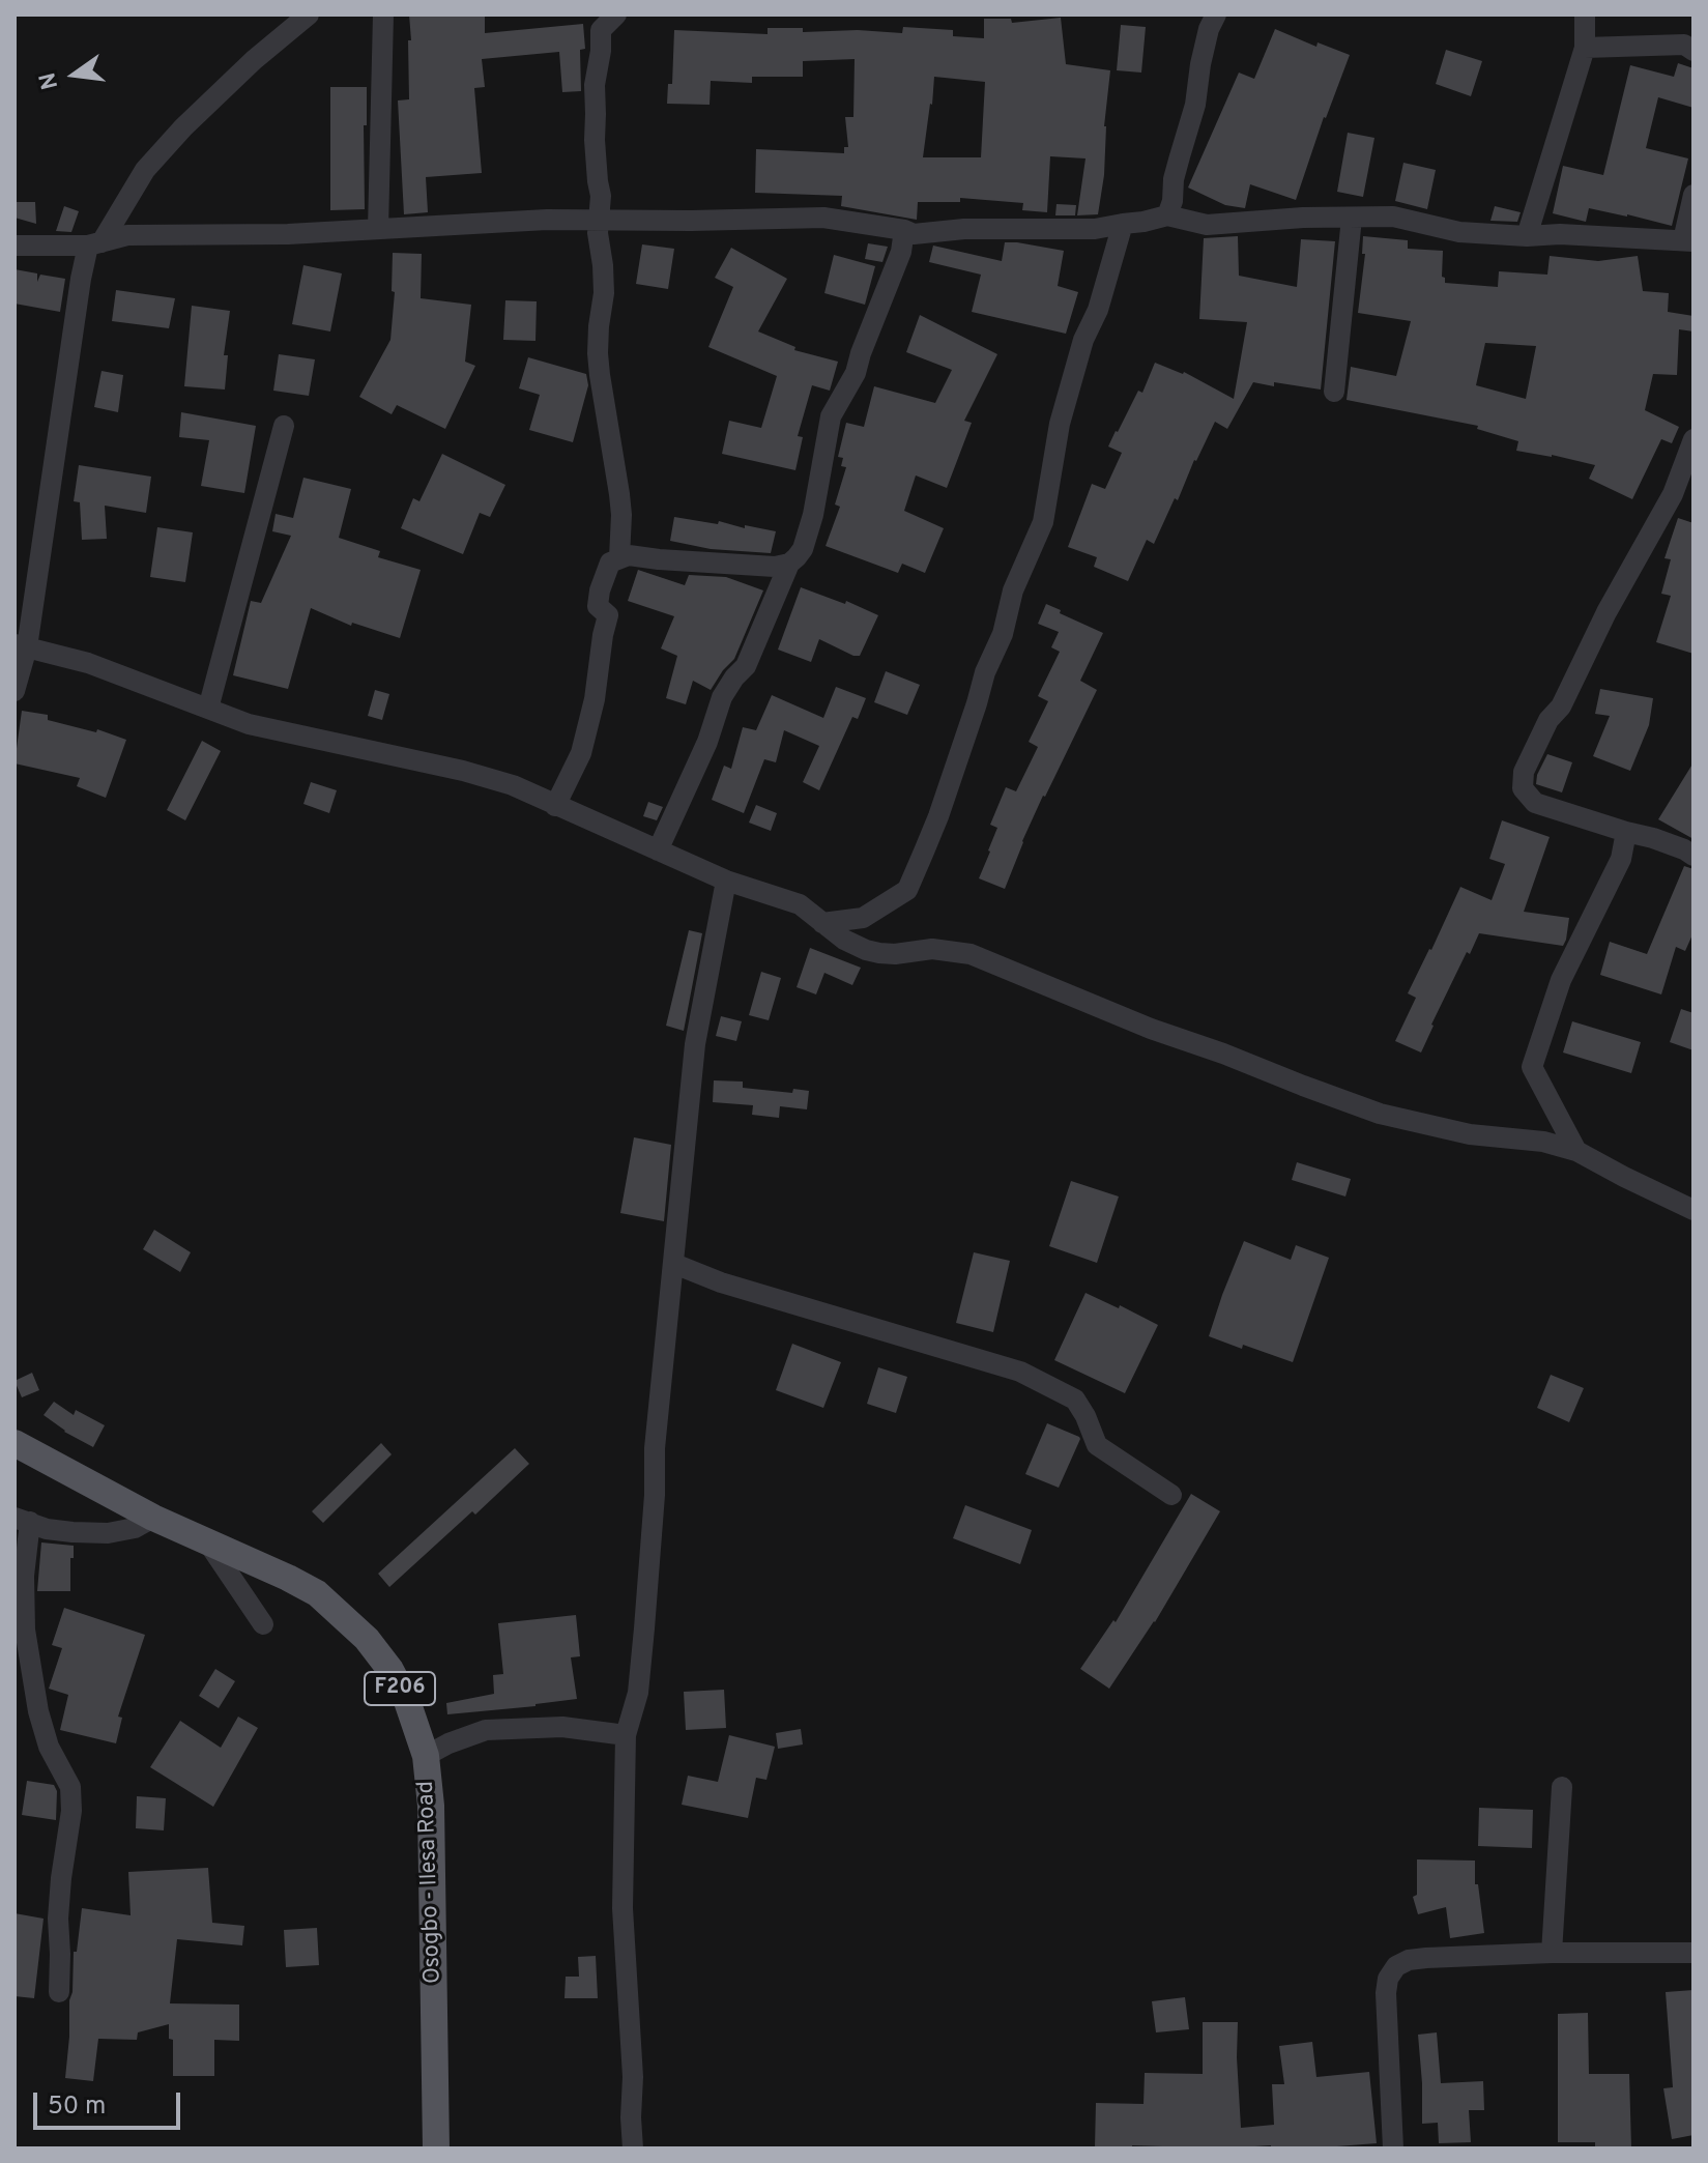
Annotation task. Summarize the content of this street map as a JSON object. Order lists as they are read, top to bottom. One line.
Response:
{"streets":{"main road":["F206","Osogbo - Ilesa Road"]},"scale_bar":"50 m","north":"left"}
